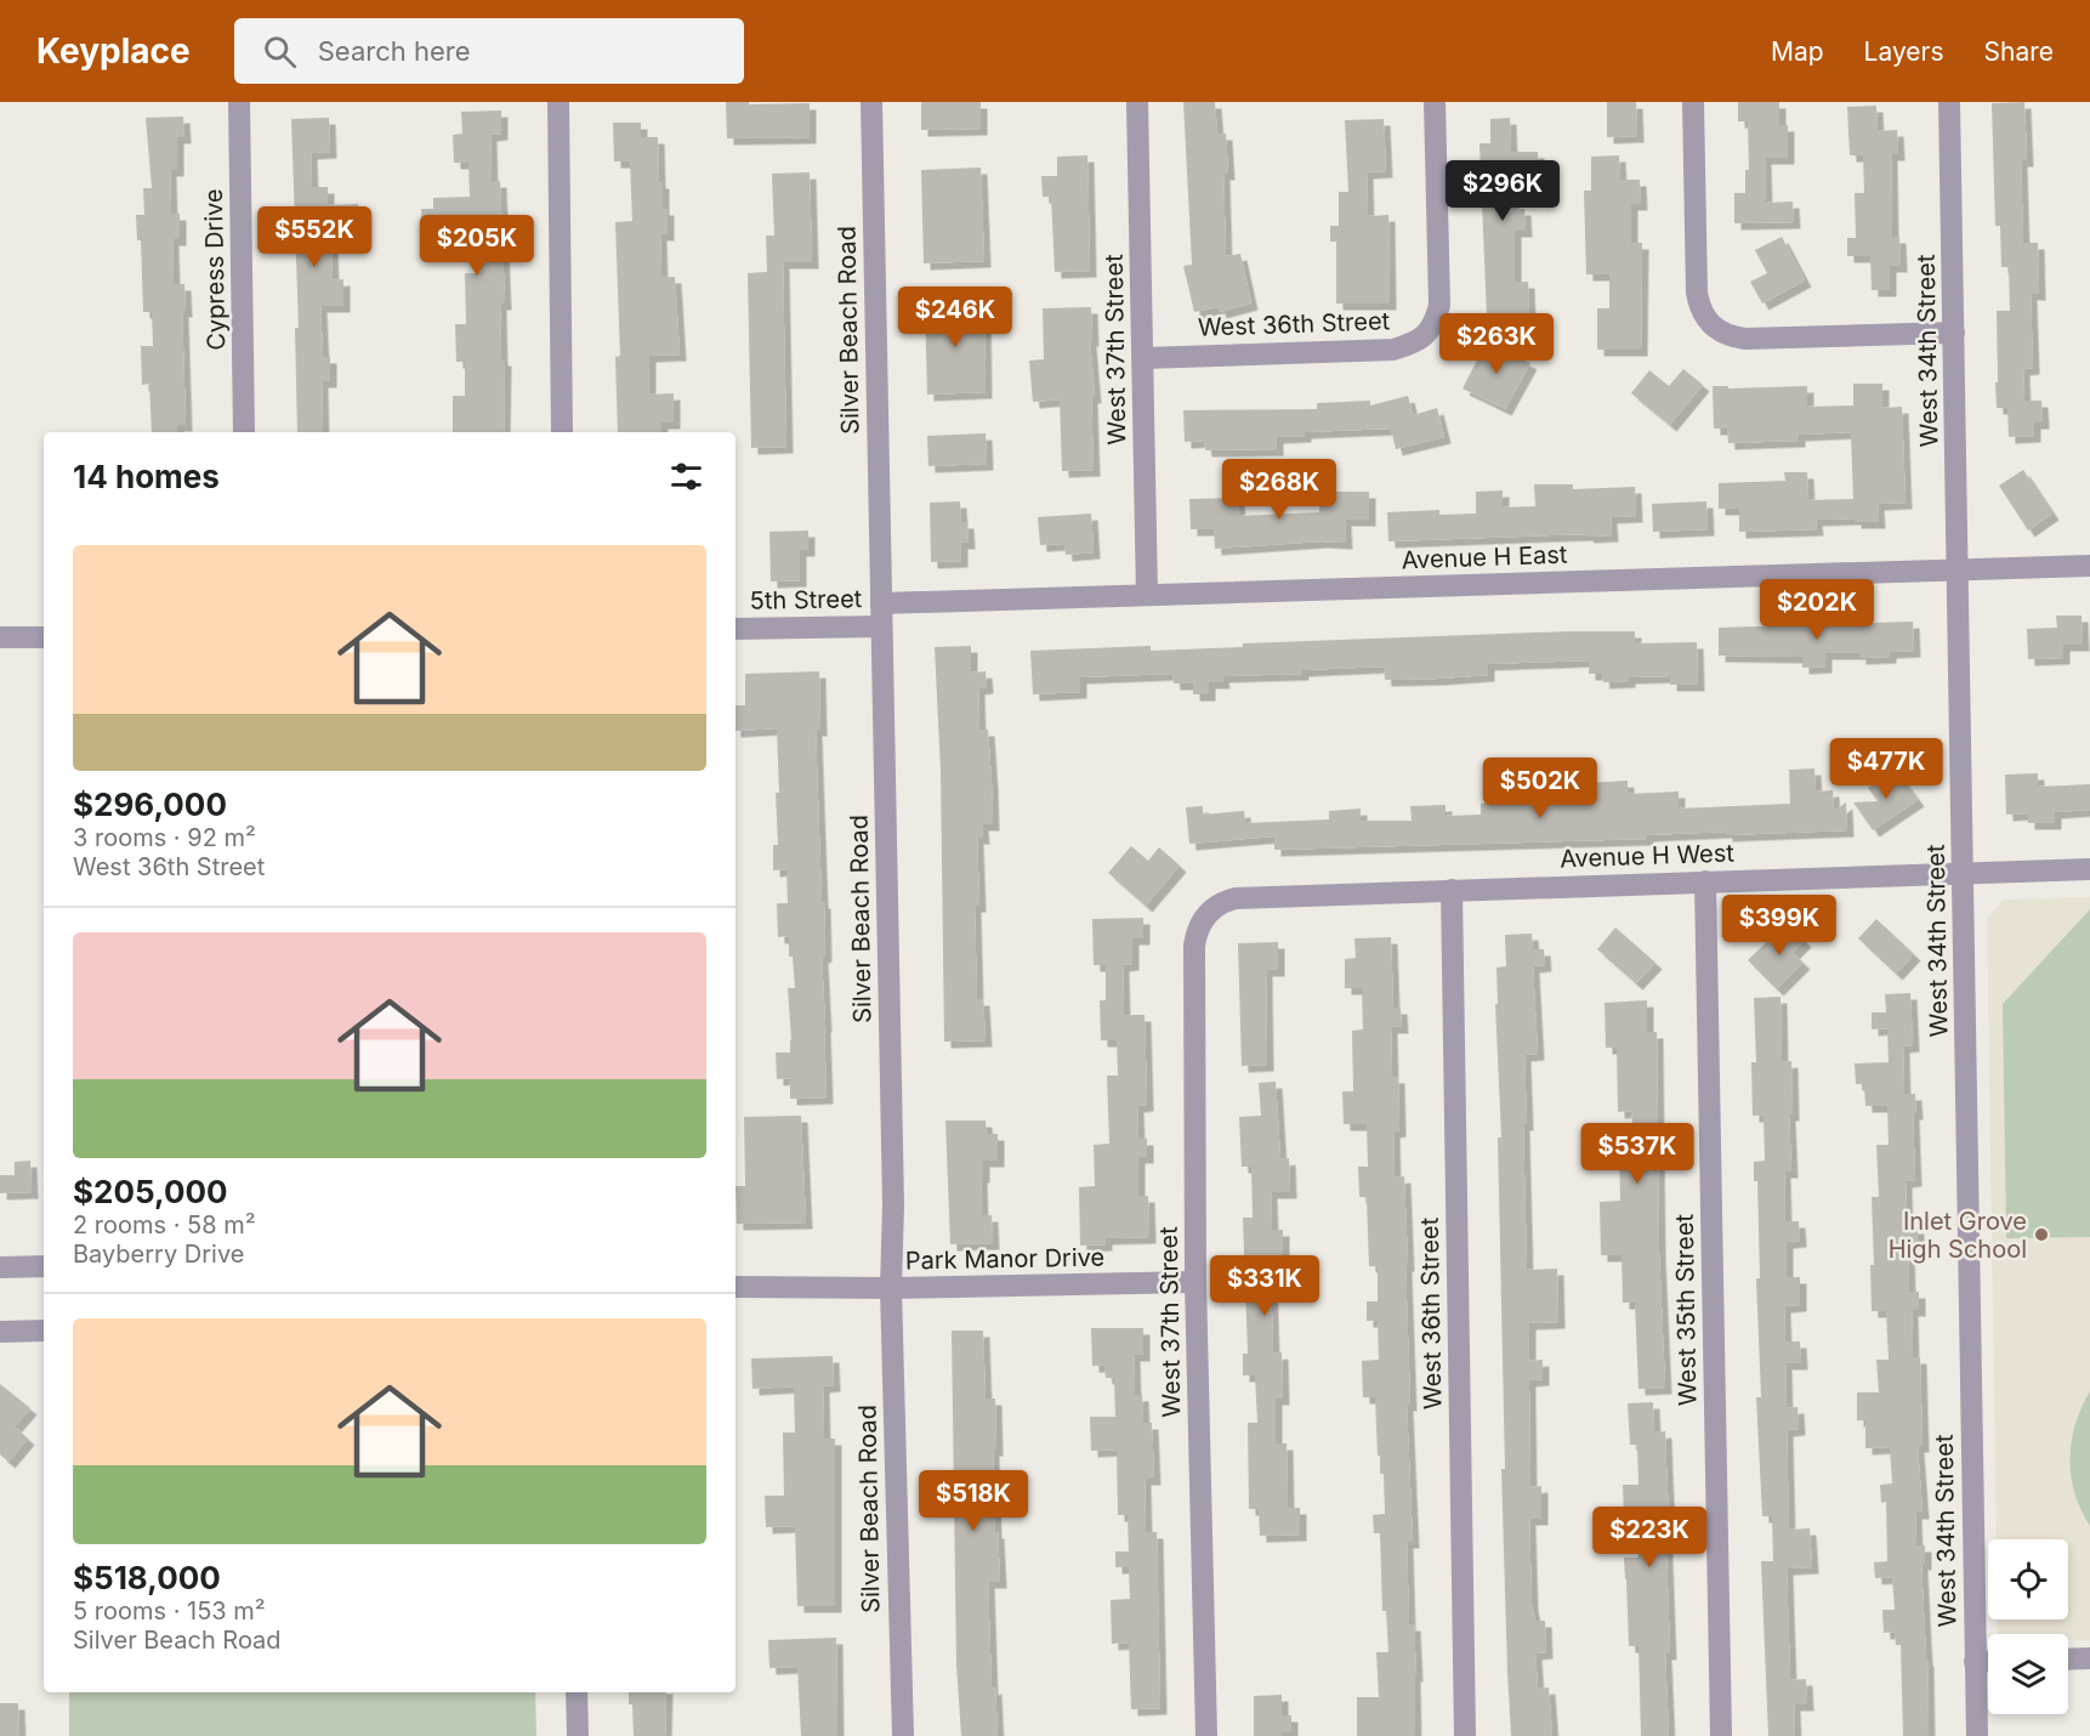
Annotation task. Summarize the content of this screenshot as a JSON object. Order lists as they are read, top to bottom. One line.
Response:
{"streets":{"street":["Cypress Drive","West 36th Street","Silver Beach Road","West 37th Street","West 34th Street","Avenue H East","5th Street","Avenue H West","Park Manor Drive","West 35th Street"]},"crossings":[["West 36th Street","West 37th Street"],["West 36th Street","Avenue H West"],["Silver Beach Road","Avenue H East"],["Silver Beach Road","5th Street"],["Silver Beach Road","Park Manor Drive"],["West 37th Street","Avenue H East"],["West 37th Street","Avenue H West"],["West 37th Street","Park Manor Drive"],["West 34th Street","Avenue H East"],["West 34th Street","Avenue H West"],["Avenue H West","West 35th Street"]],"places":["Inlet Grove High School"],"page":{"header":"Keyplace","search":"Search here","nav":["Map","Layers","Share"],"price":["$296K","$552K","$205K","$246K","$263K","$268K","$202K","$477K","$502K","$399K","$537K","$331K","$518K","$223K"],"heading":"14 homes","list":[{"name":"$296,000","note":"3 rooms · 92 m² · West 36th Street"},{"name":"$205,000","note":"2 rooms · 58 m² · Bayberry Drive"},{"name":"$518,000","note":"5 rooms · 153 m² · Silver Beach Road"}]}}
